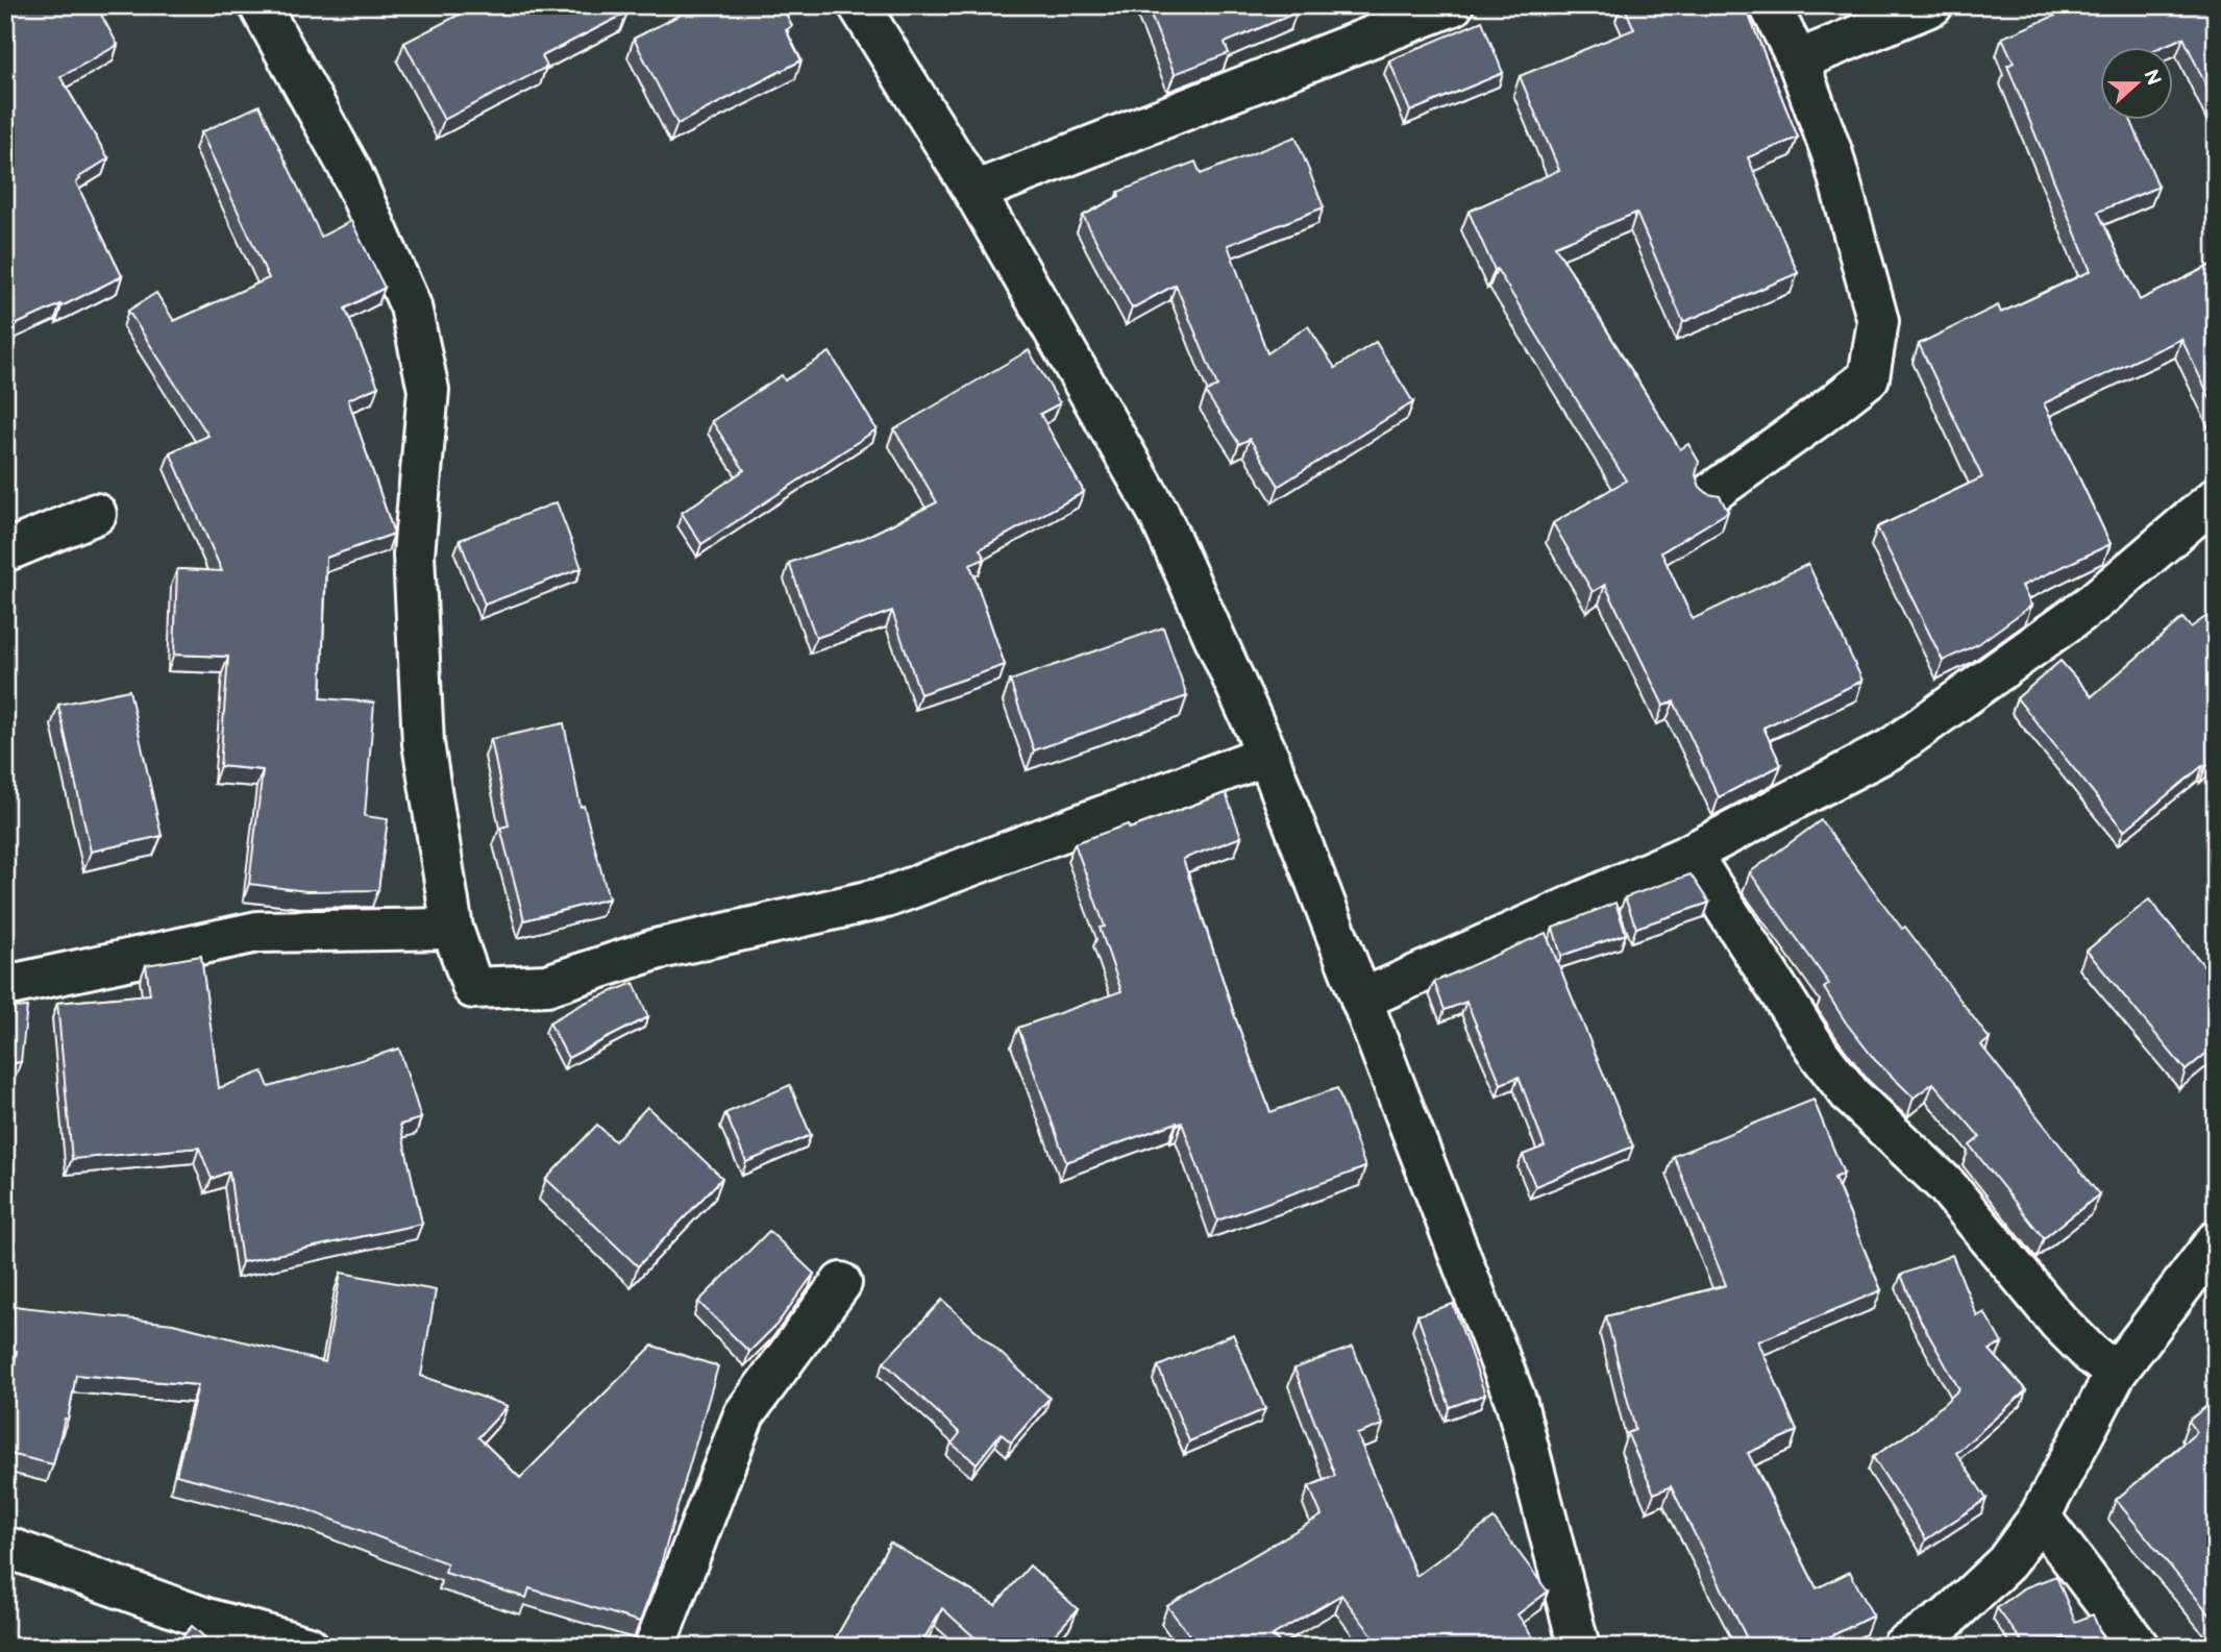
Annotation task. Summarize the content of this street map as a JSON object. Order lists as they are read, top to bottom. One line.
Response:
{"north":"right"}
